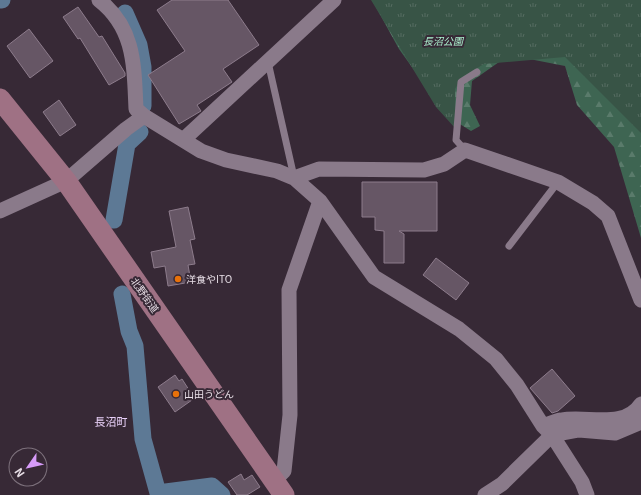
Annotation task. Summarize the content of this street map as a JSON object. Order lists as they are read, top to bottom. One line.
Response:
{"streets":{"main road":["北野街道"]},"districts":["長沼町"],"parks":["長沼公園"],"places":["洋食やITO","山田うどん"],"north":"bottom left"}
